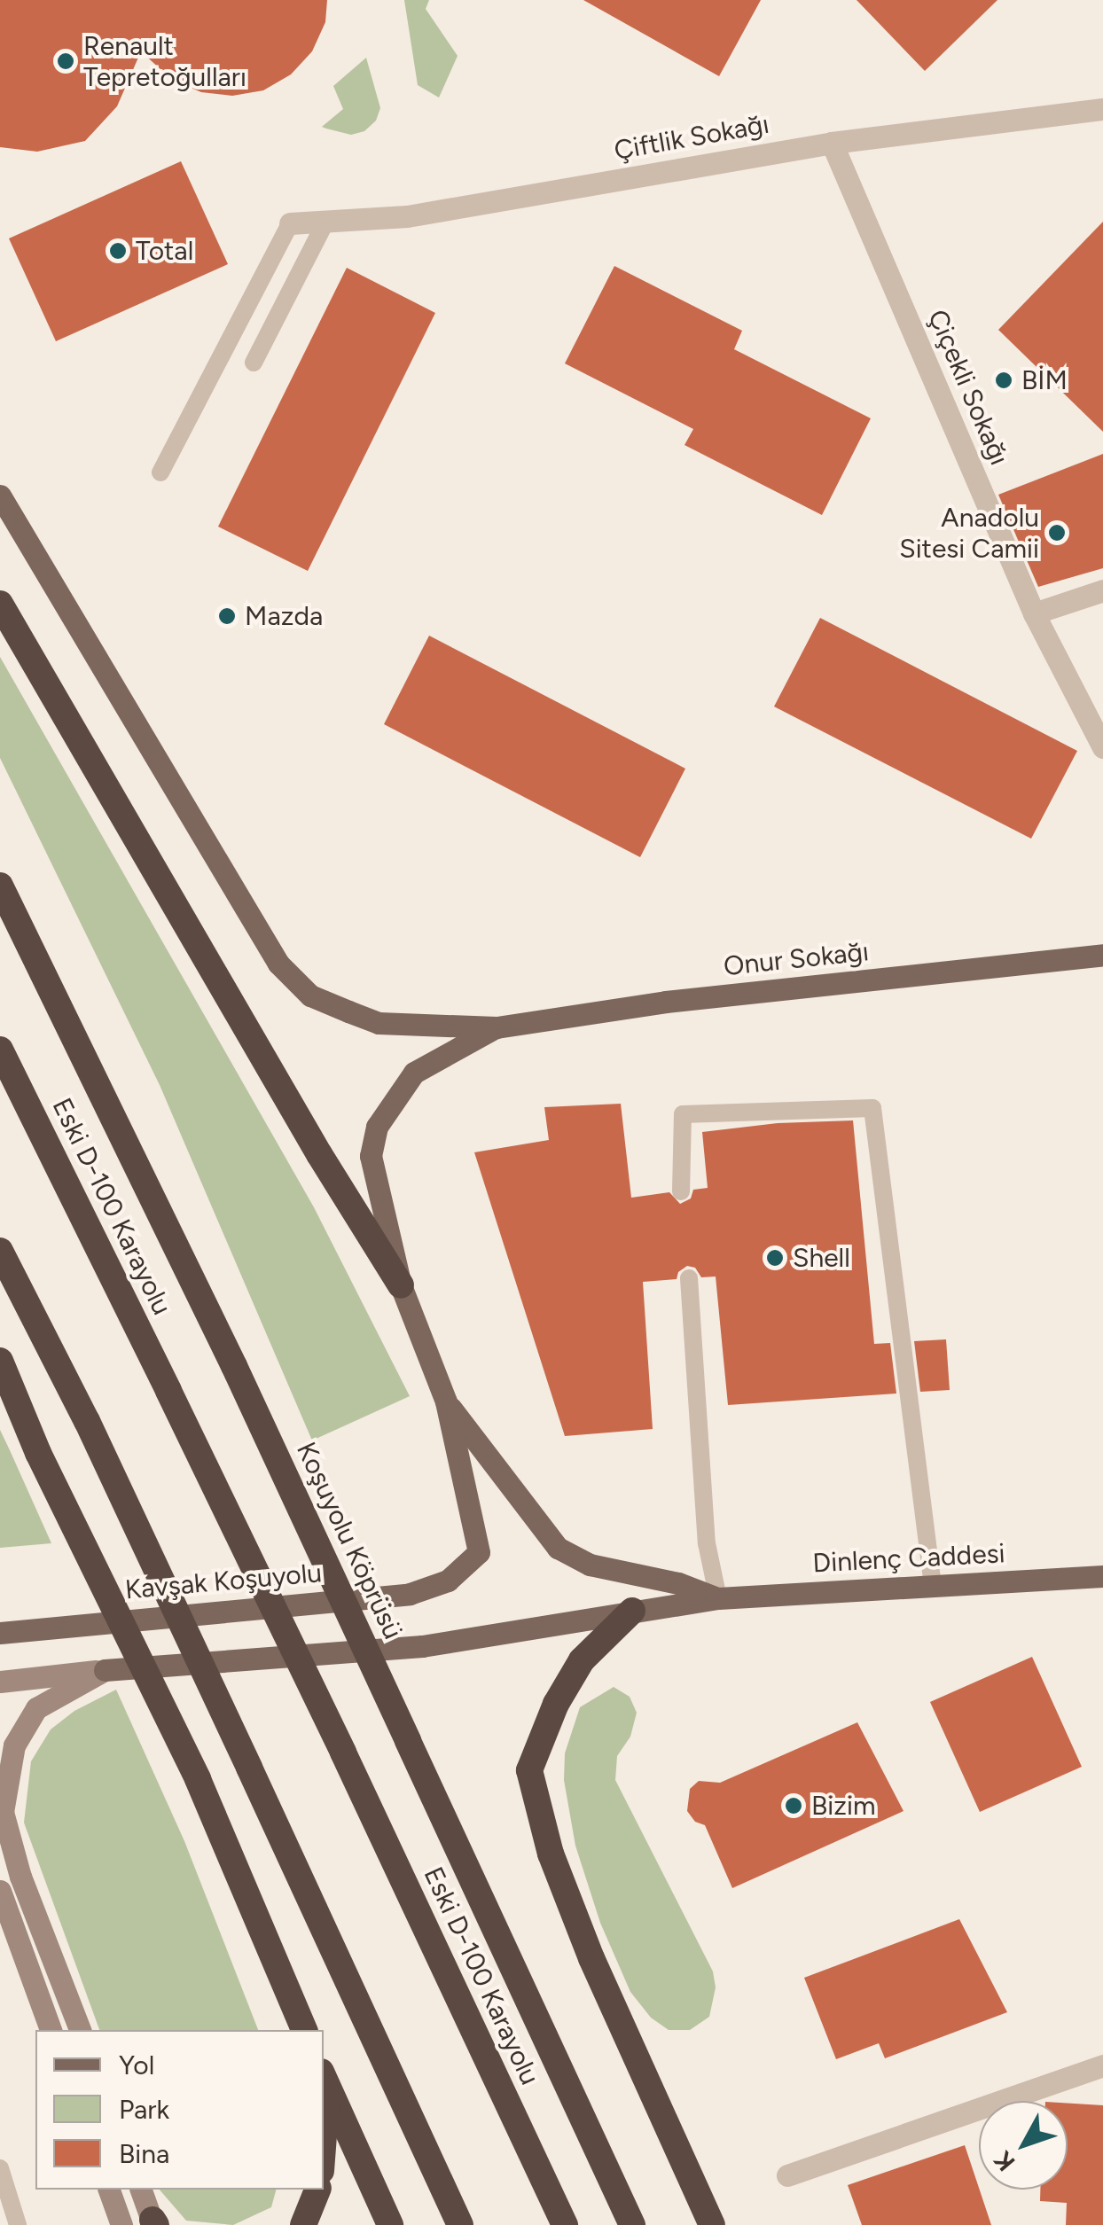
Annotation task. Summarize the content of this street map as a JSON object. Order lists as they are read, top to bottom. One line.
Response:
{"streets":{"highway":["Eski D-100 Karayolu","Koşuyolu Köprüsü"],"main road":["Onur Sokağı","Dinlenç Caddesi","Kavşak Koşuyolu"],"street":["Çiftlik Sokağı","Çiçekli Sokağı"]},"crossings":[["Çiftlik Sokağı","Çiçekli Sokağı"],["Onur Sokağı","Kavşak Koşuyolu"]],"places":["Renault Tepretoğulları","Total","BİM","Anadolu Sitesi Camii","Mazda","Shell","Bizim"],"legend":["Yol","Park","Bina"],"north":"bottom left"}
